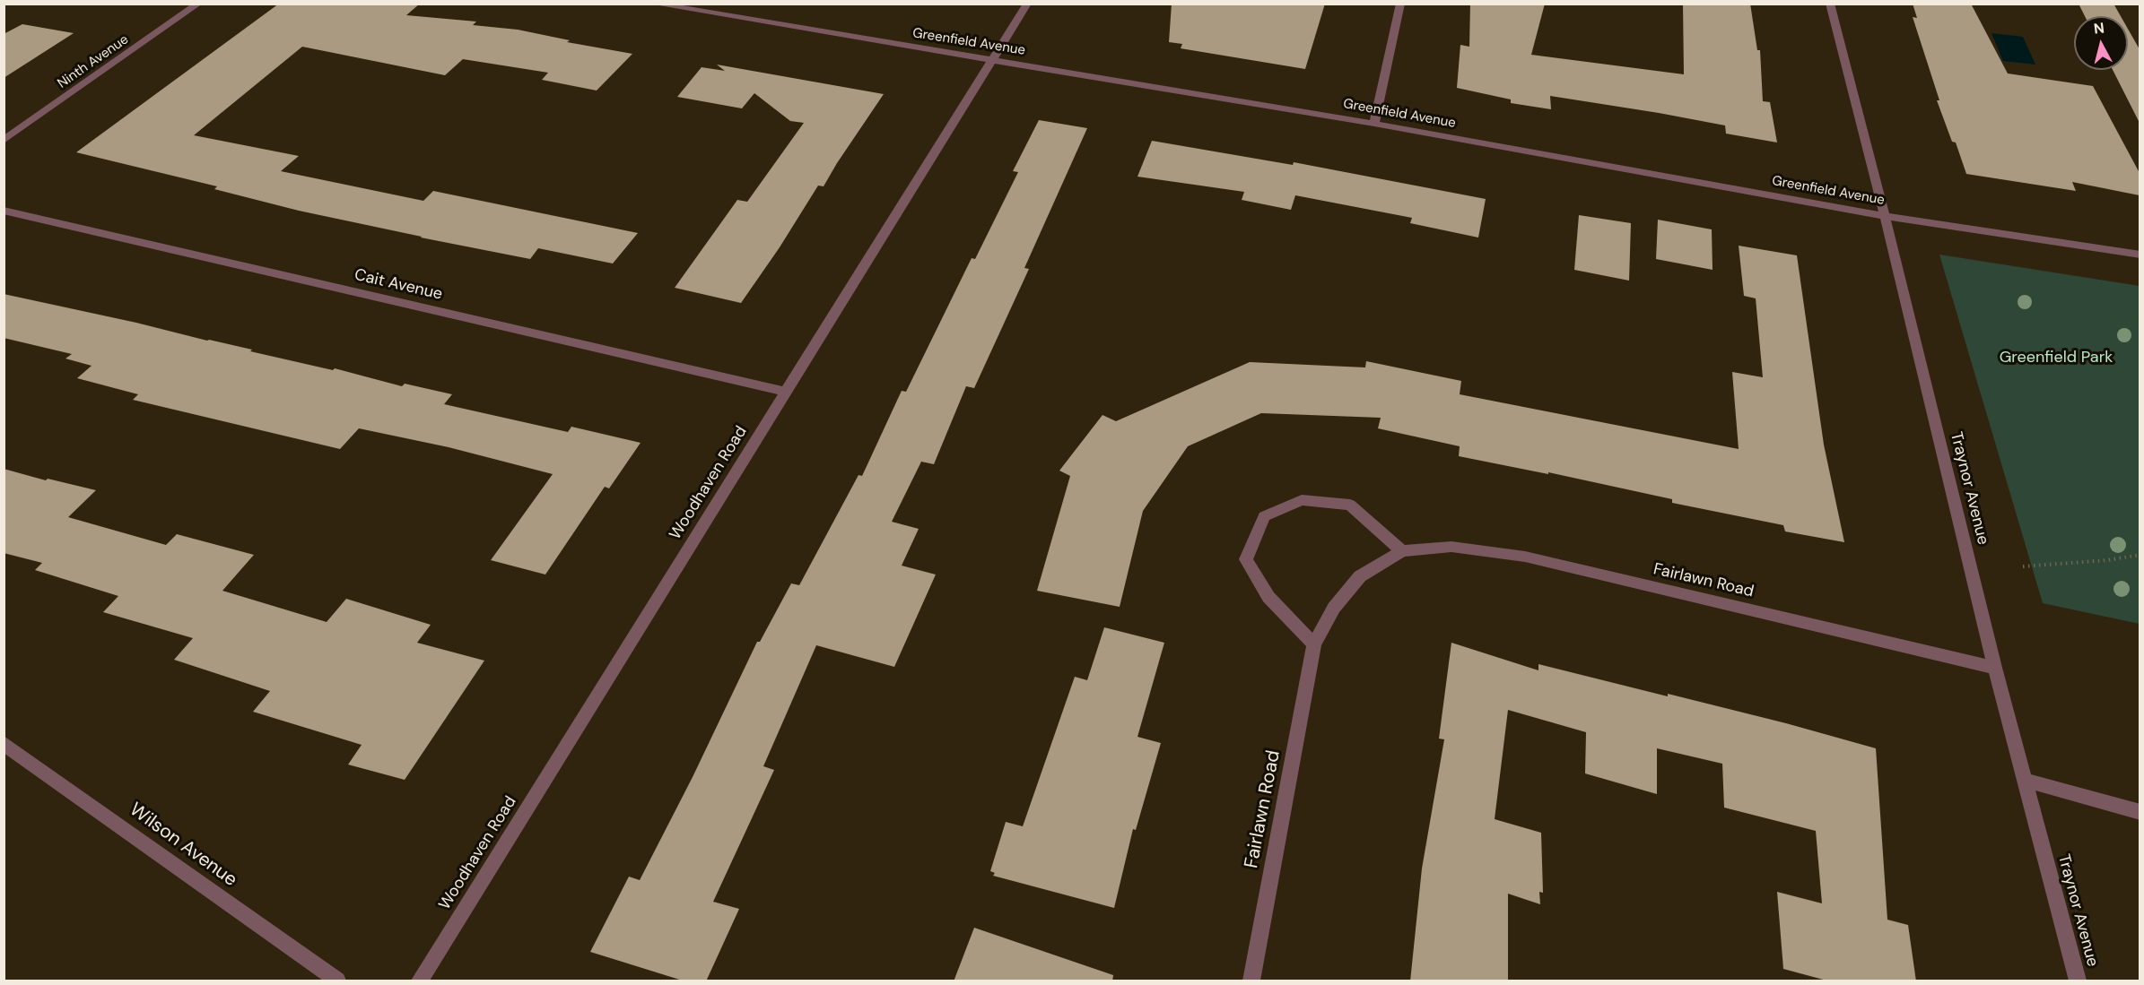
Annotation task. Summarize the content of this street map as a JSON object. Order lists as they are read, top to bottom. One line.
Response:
{"streets":{"street":["Greenfield Avenue","Ninth Avenue","Cait Avenue","Woodhaven Road","Traynor Avenue","Fairlawn Road","Wilson Avenue"]},"crossings":[["Greenfield Avenue","Woodhaven Road"],["Greenfield Avenue","Traynor Avenue"],["Cait Avenue","Woodhaven Road"],["Traynor Avenue","Fairlawn Road"]],"parks":["Greenfield Park"],"north":"top"}
